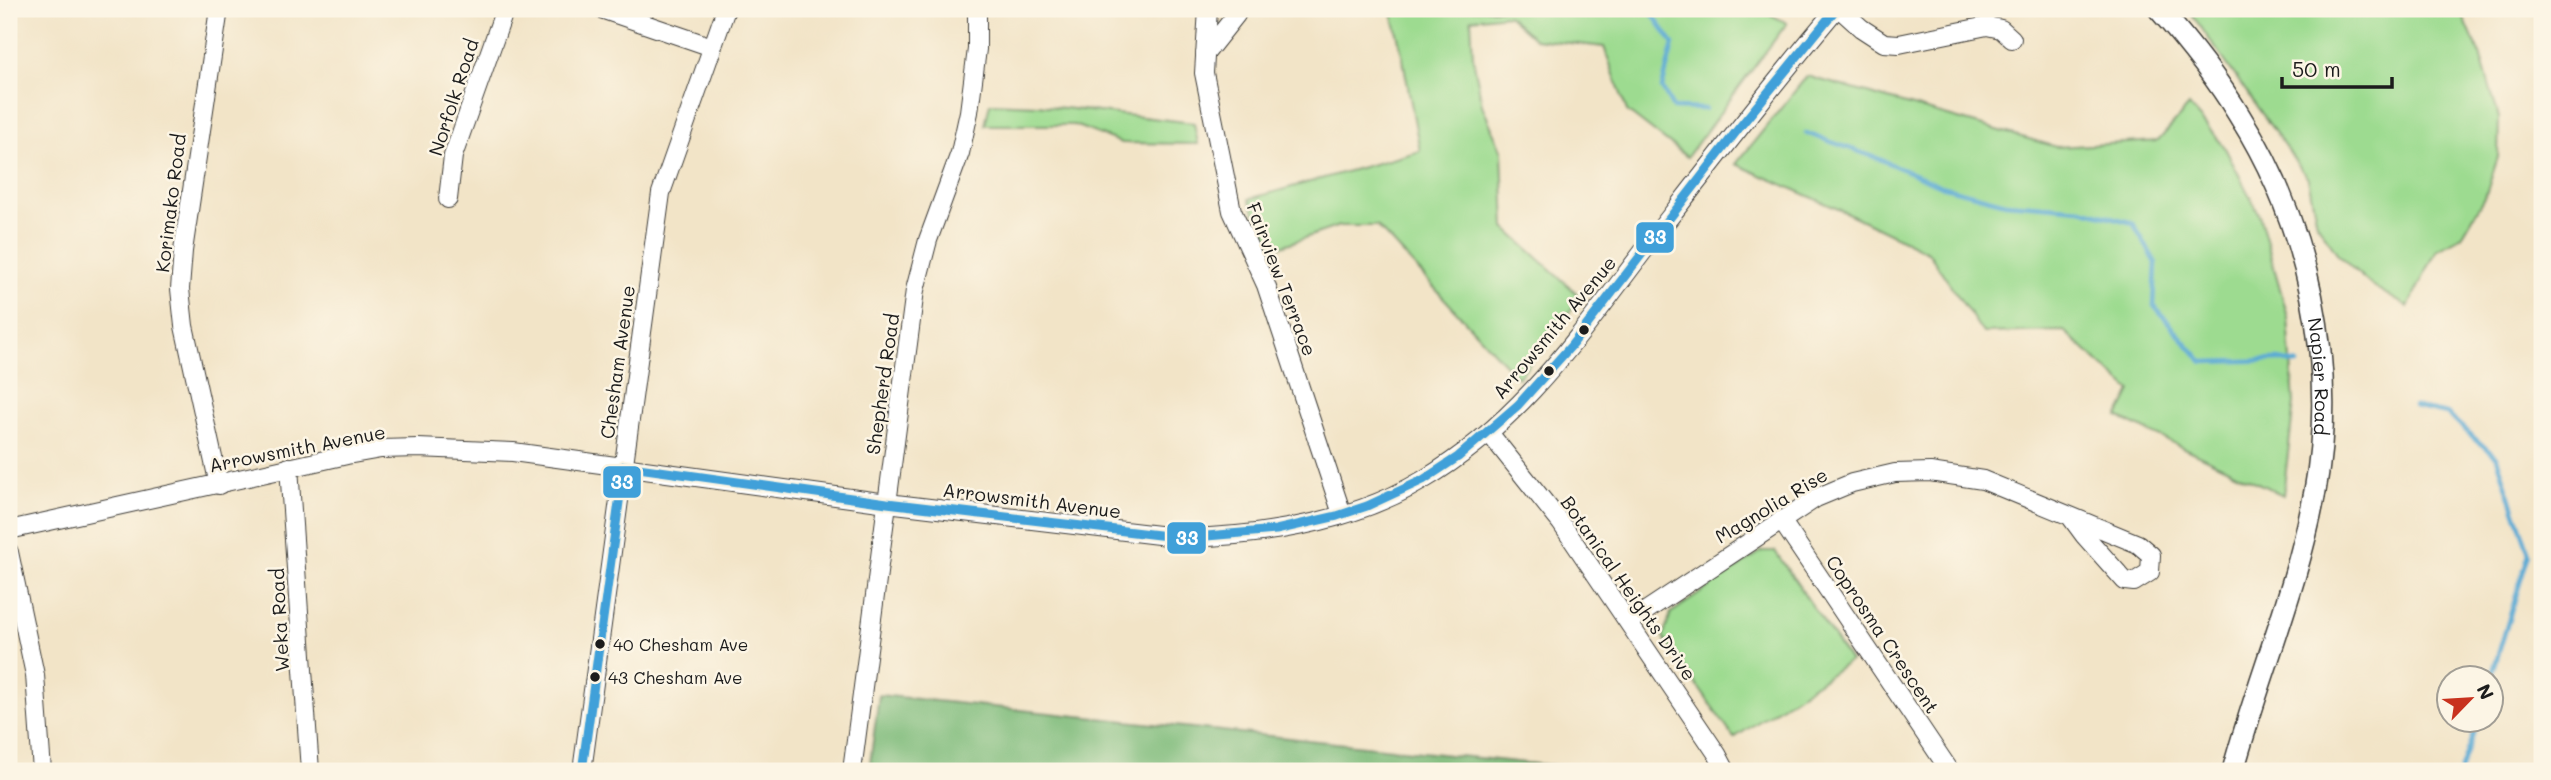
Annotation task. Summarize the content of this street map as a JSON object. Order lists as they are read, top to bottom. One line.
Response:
{"streets":{"main road":["Napier Road"],"street":["Norfolk Road","Korimako Road","Fairview Terrace","Arrowsmith Avenue","Chesham Avenue","Shepherd Road","Magnolia Rise","Botanical Heights Drive","Weka Road","Coprosma Crescent"]},"crossings":[["Korimako Road","Arrowsmith Avenue"],["Fairview Terrace","Arrowsmith Avenue"],["Arrowsmith Avenue","Chesham Avenue"],["Arrowsmith Avenue","Shepherd Road"],["Arrowsmith Avenue","Botanical Heights Drive"],["Arrowsmith Avenue","Weka Road"],["Magnolia Rise","Botanical Heights Drive"],["Magnolia Rise","Coprosma Crescent"]],"places":["40 Chesham Ave","43 Chesham Ave"],"lines":["transit line 33"],"scale_bar":"50 m","north":"top right"}
